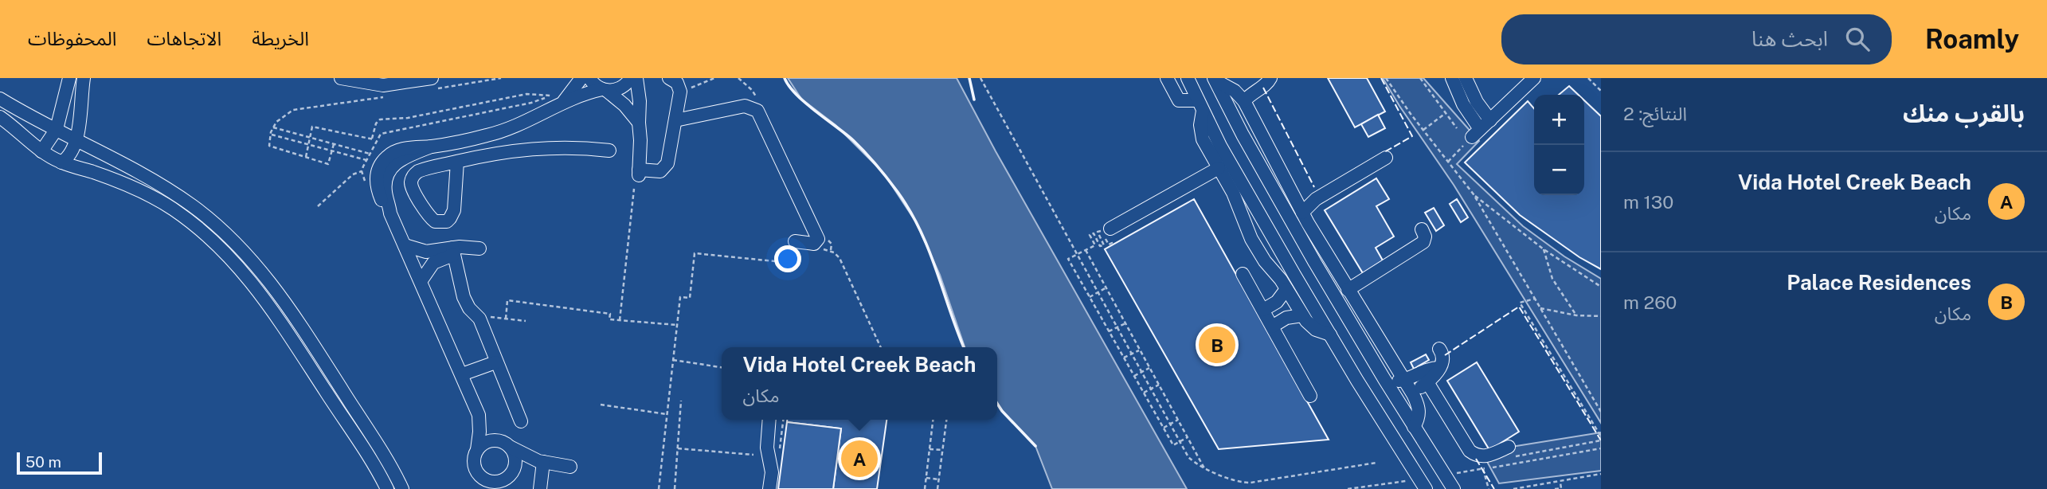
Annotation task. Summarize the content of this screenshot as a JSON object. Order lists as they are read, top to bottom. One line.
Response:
{"scale_bar":"50 m","page":{"header":"Roamly","search":"ابحث هنا","nav":["الخريطة","الاتجاهات","المحفوظات"],"heading":["بالقرب منك","النتائج: 2"],"map_buttons":["+","−"],"list":[{"mark":"A","name":"Vida Hotel Creek Beach","note":"مكان","value":"130 m"},{"mark":"B","name":"Palace Residences","note":"مكان","value":"260 m"}],"pins":["B","A"],"popup":["Vida Hotel Creek Beach","مكان"],"scale":"50 m"}}
